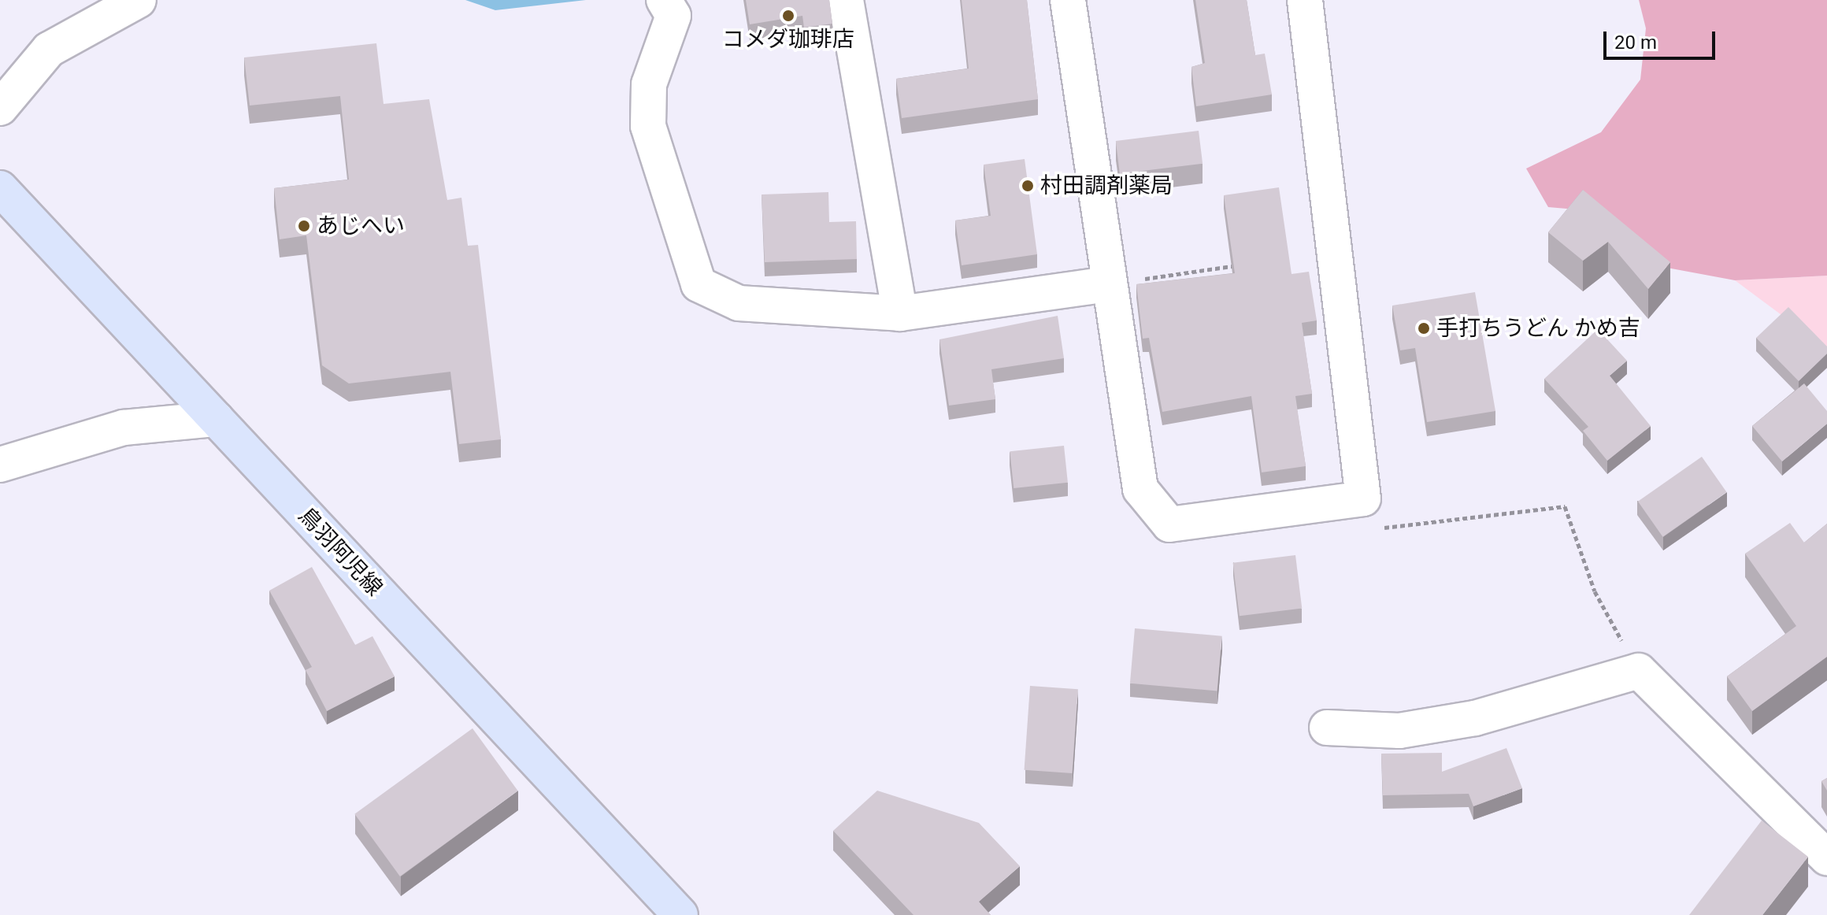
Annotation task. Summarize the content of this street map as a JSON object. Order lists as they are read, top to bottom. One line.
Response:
{"streets":{"main road":["鳥羽阿児線"]},"places":["コメダ珈琲店","村田調剤薬局","あじへい","手打ちうどん かめ吉"],"scale_bar":"20 m"}
